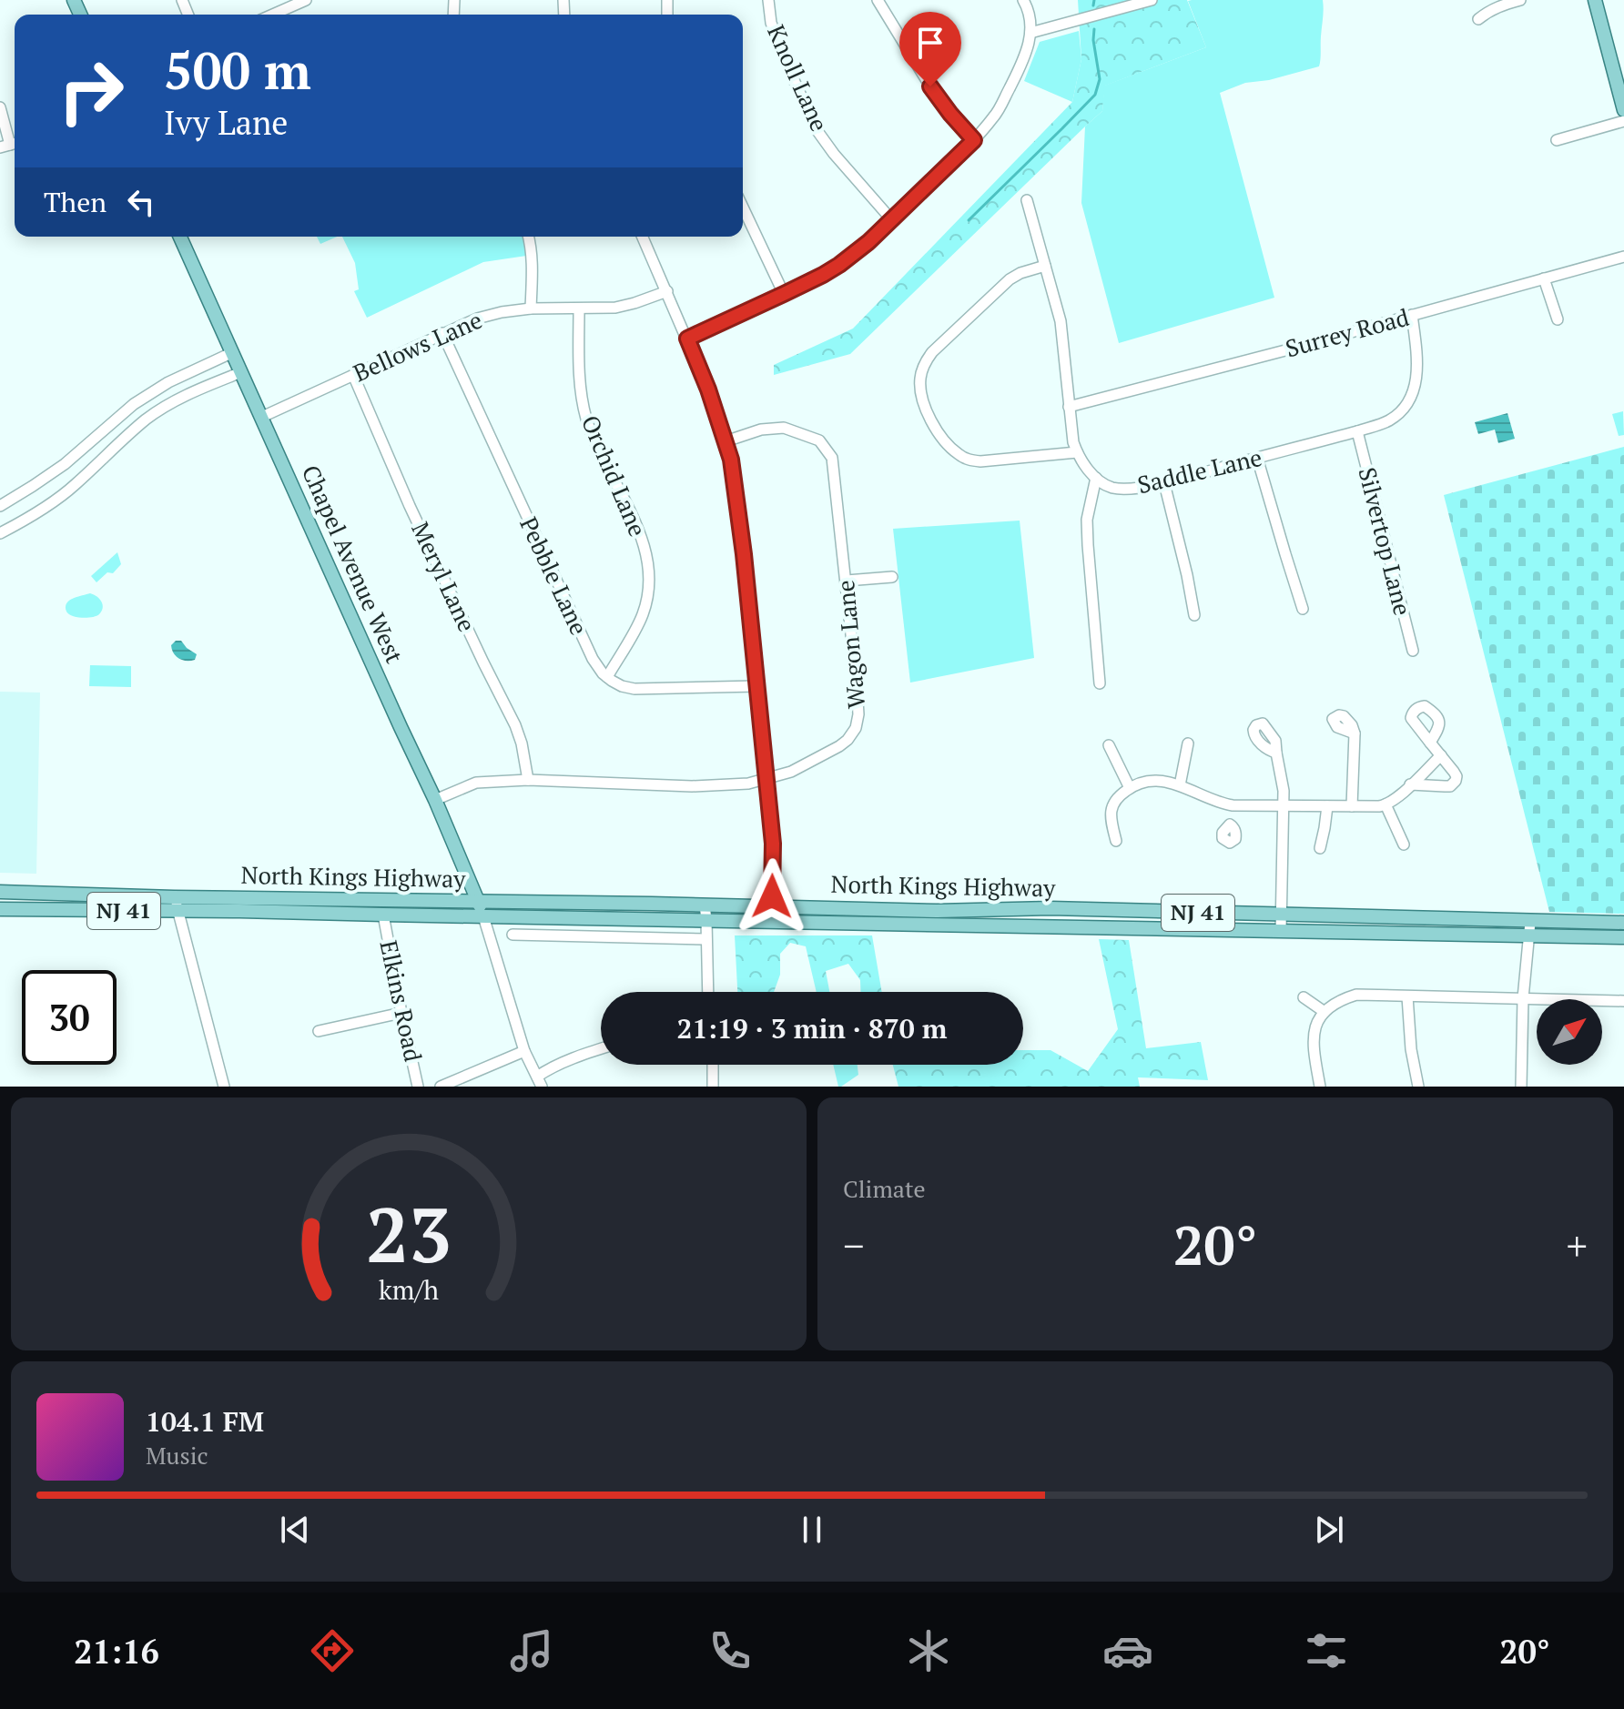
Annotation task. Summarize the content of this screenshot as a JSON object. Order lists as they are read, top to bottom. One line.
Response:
{"streets":{"main road":["Chapel Avenue West","North Kings Highway","NJ 41"],"street":["Knoll Lane","Surrey Road","Bellows Lane","Saddle Lane","Orchid Lane","Silvertop Lane","Pebble Lane","Meryl Lane","Wagon Lane","Elkins Road"]},"crossings":[["Surrey Road","Saddle Lane"],["Bellows Lane","Orchid Lane"],["Bellows Lane","Chapel Avenue West"],["Bellows Lane","Pebble Lane"],["Bellows Lane","Meryl Lane"],["Saddle Lane","Silvertop Lane"],["Orchid Lane","Pebble Lane"],["Chapel Avenue West","Wagon Lane"],["Chapel Avenue West","North Kings Highway"],["Meryl Lane","Wagon Lane"],["North Kings Highway","Elkins Road"]],"north":"top right","page":{"turn":["500 m","Ivy Lane"],"then":"Then","limit":"30","trip":"21:19 · 3 min · 870 m","tile":"Climate","heat":["−","20°","+"],"song":["104.1 FM","Music"],"tabs":["21:16","20°"],"gauge":["23","km/h"]}}
